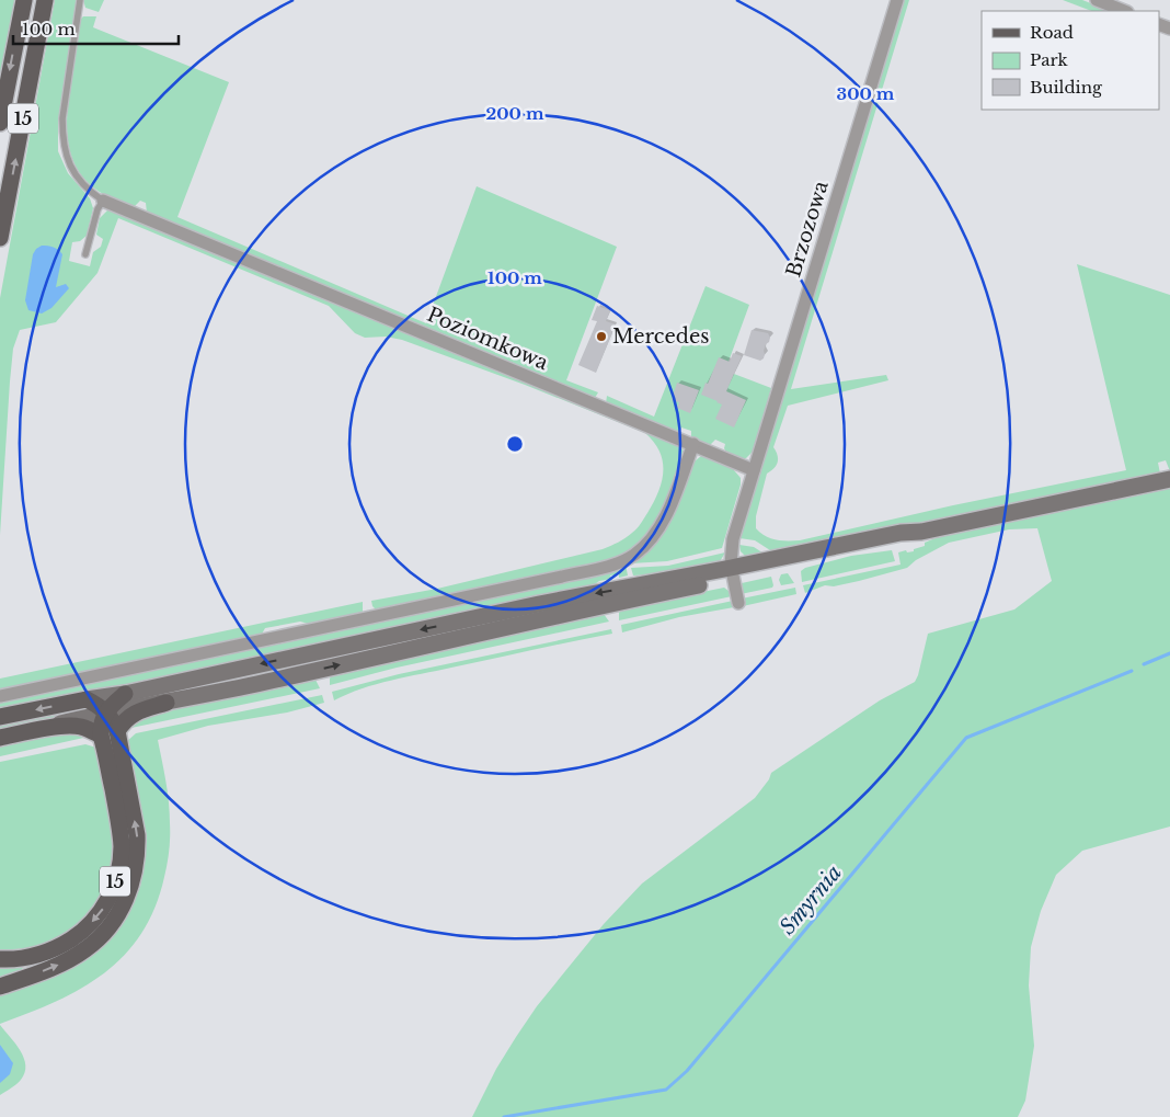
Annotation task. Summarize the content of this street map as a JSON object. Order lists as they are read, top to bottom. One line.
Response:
{"streets":{"main road":["15"],"street":["Brzozowa","Poziomkowa"]},"crossings":[["Brzozowa","Poziomkowa"]],"water":["Smyrnia"],"places":["Mercedes"],"legend":["Road","Park","Building"],"scale_bar":"100 m","rings":["300 m","200 m","100 m"]}
